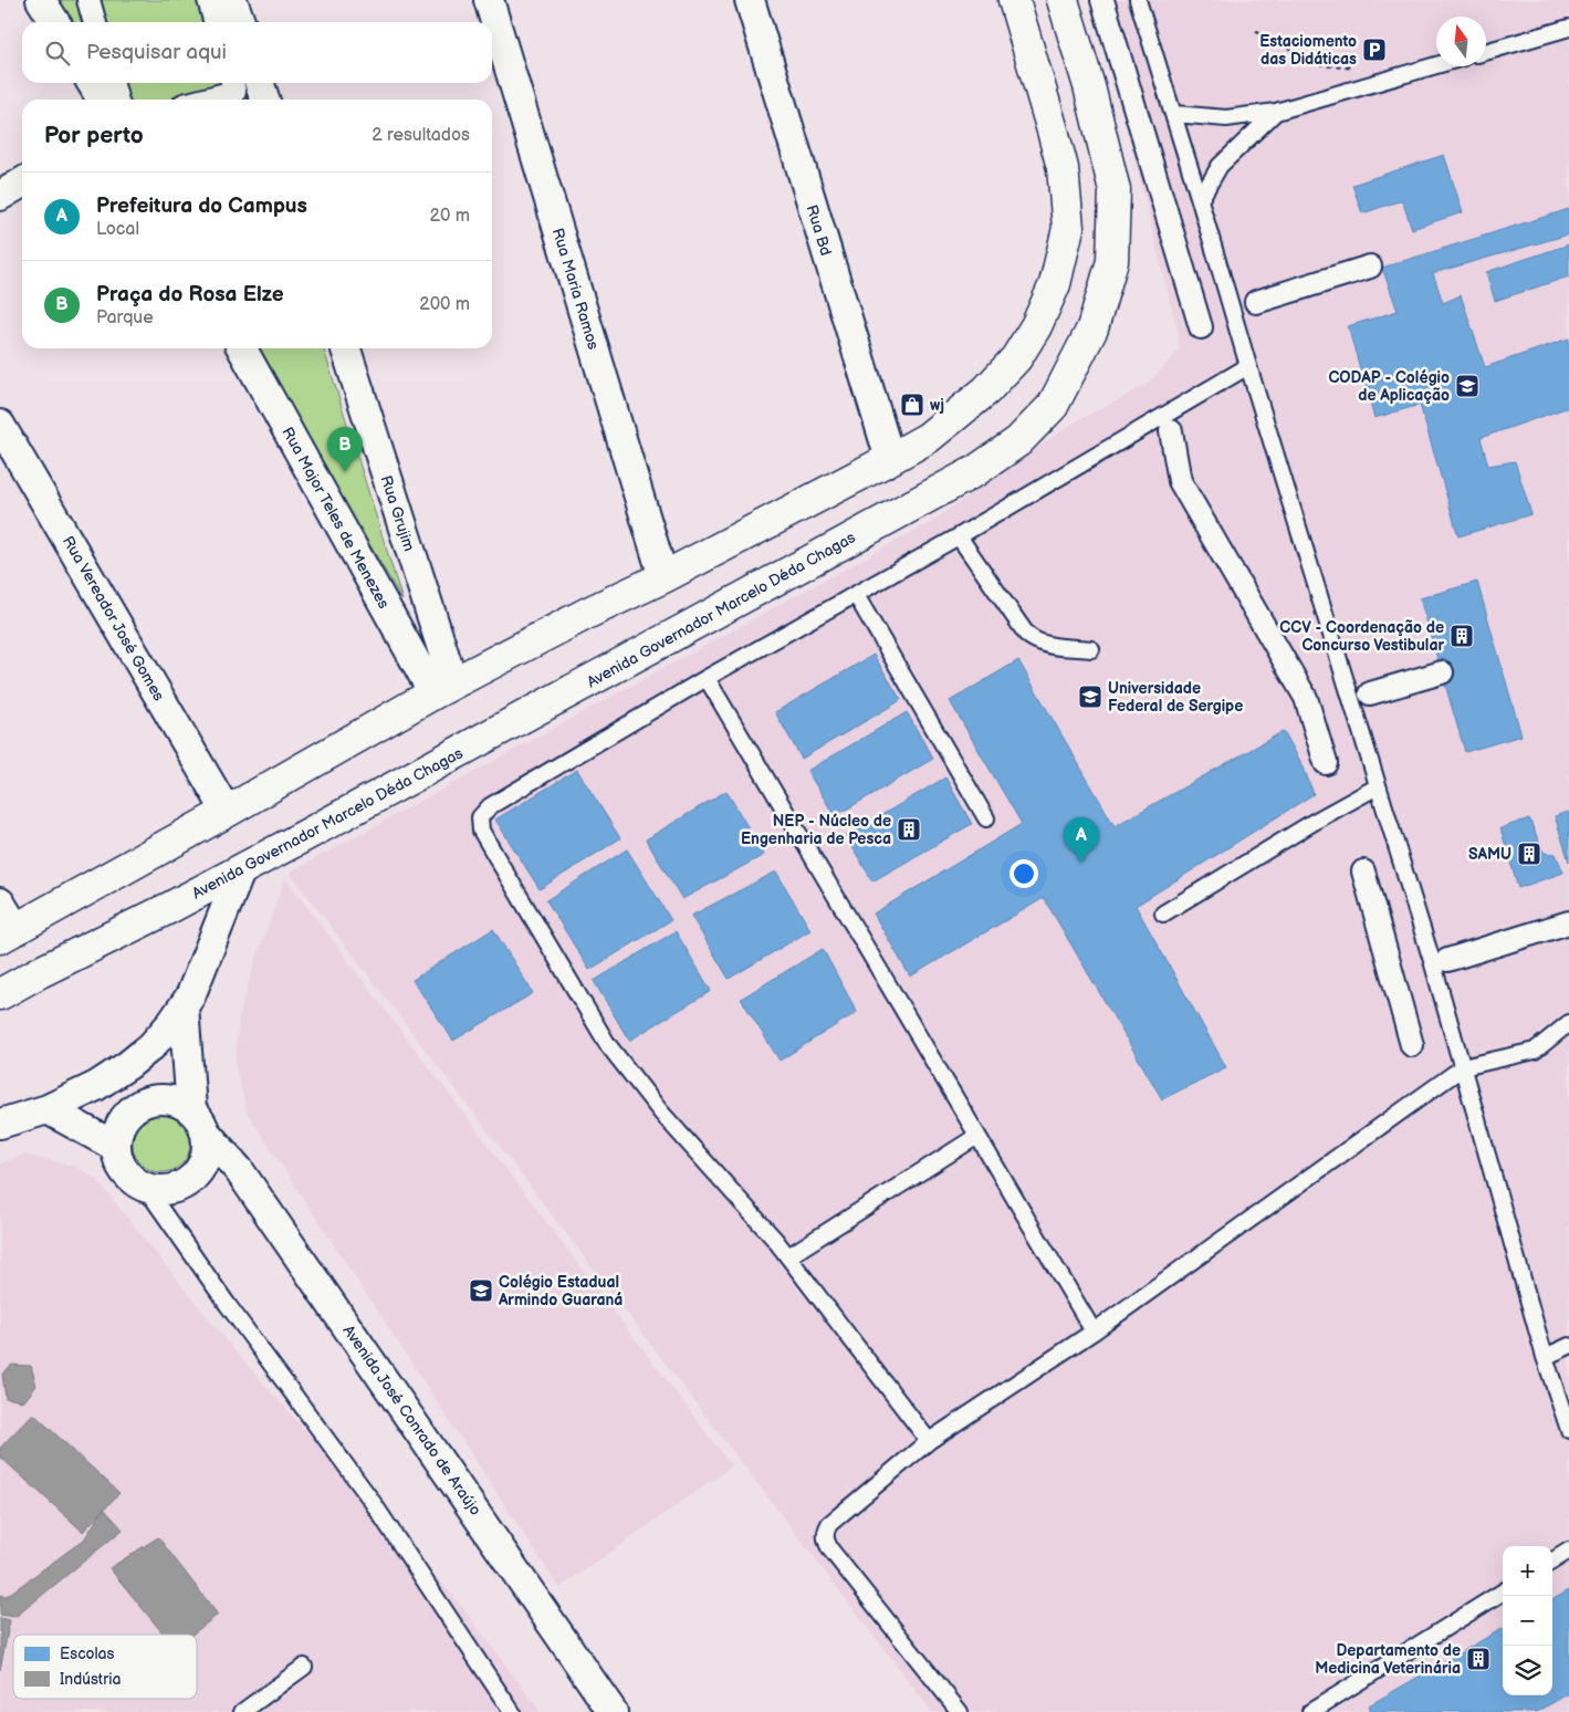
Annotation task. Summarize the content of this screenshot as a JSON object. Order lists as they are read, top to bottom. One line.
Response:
{"streets":{"main road":["Avenida Governador Marcelo Déda Chagas"],"street":["Rua Bd","Rua Maria Ramos","Rua Grujim","Rua Major Teles de Menezes","Rua Vereador José Gomes","Avenida José Conrado de Araújo"]},"crossings":[["Rua Grujim","Rua Major Teles de Menezes"]],"places":{"parking":["Estaciomento das Didáticas"],"school or university":["CODAP - Colégio de Aplicação","Universidade Federal de Sergipe","Colégio Estadual Armindo Guaraná"],"shop":["wj"],"building":["CCV - Coordenação de Concurso Vestibular","NEP - Núcleo de Engenharia de Pesca","SAMU","Departamento de Medicina Veterinária"]},"legend":["Escolas","Indústria"],"north":"top","page":{"search":"Pesquisar aqui","heading":["Por perto","2 resultados"],"list":[{"mark":"A","name":"Prefeitura do Campus","note":"Local","value":"20 m"},{"mark":"B","name":"Praça do Rosa Elze","note":"Parque","value":"200 m"}],"pins":["B","A"],"map_buttons":["+","−"]}}
